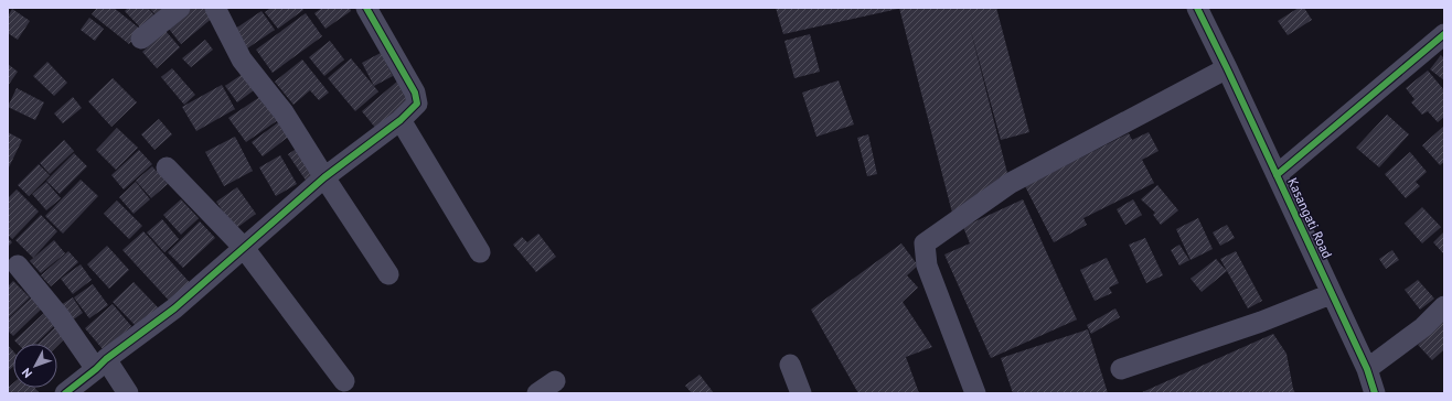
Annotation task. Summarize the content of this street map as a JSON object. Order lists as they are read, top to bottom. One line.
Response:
{"streets":{"street":["Kasangati Road"]},"north":"bottom left"}
